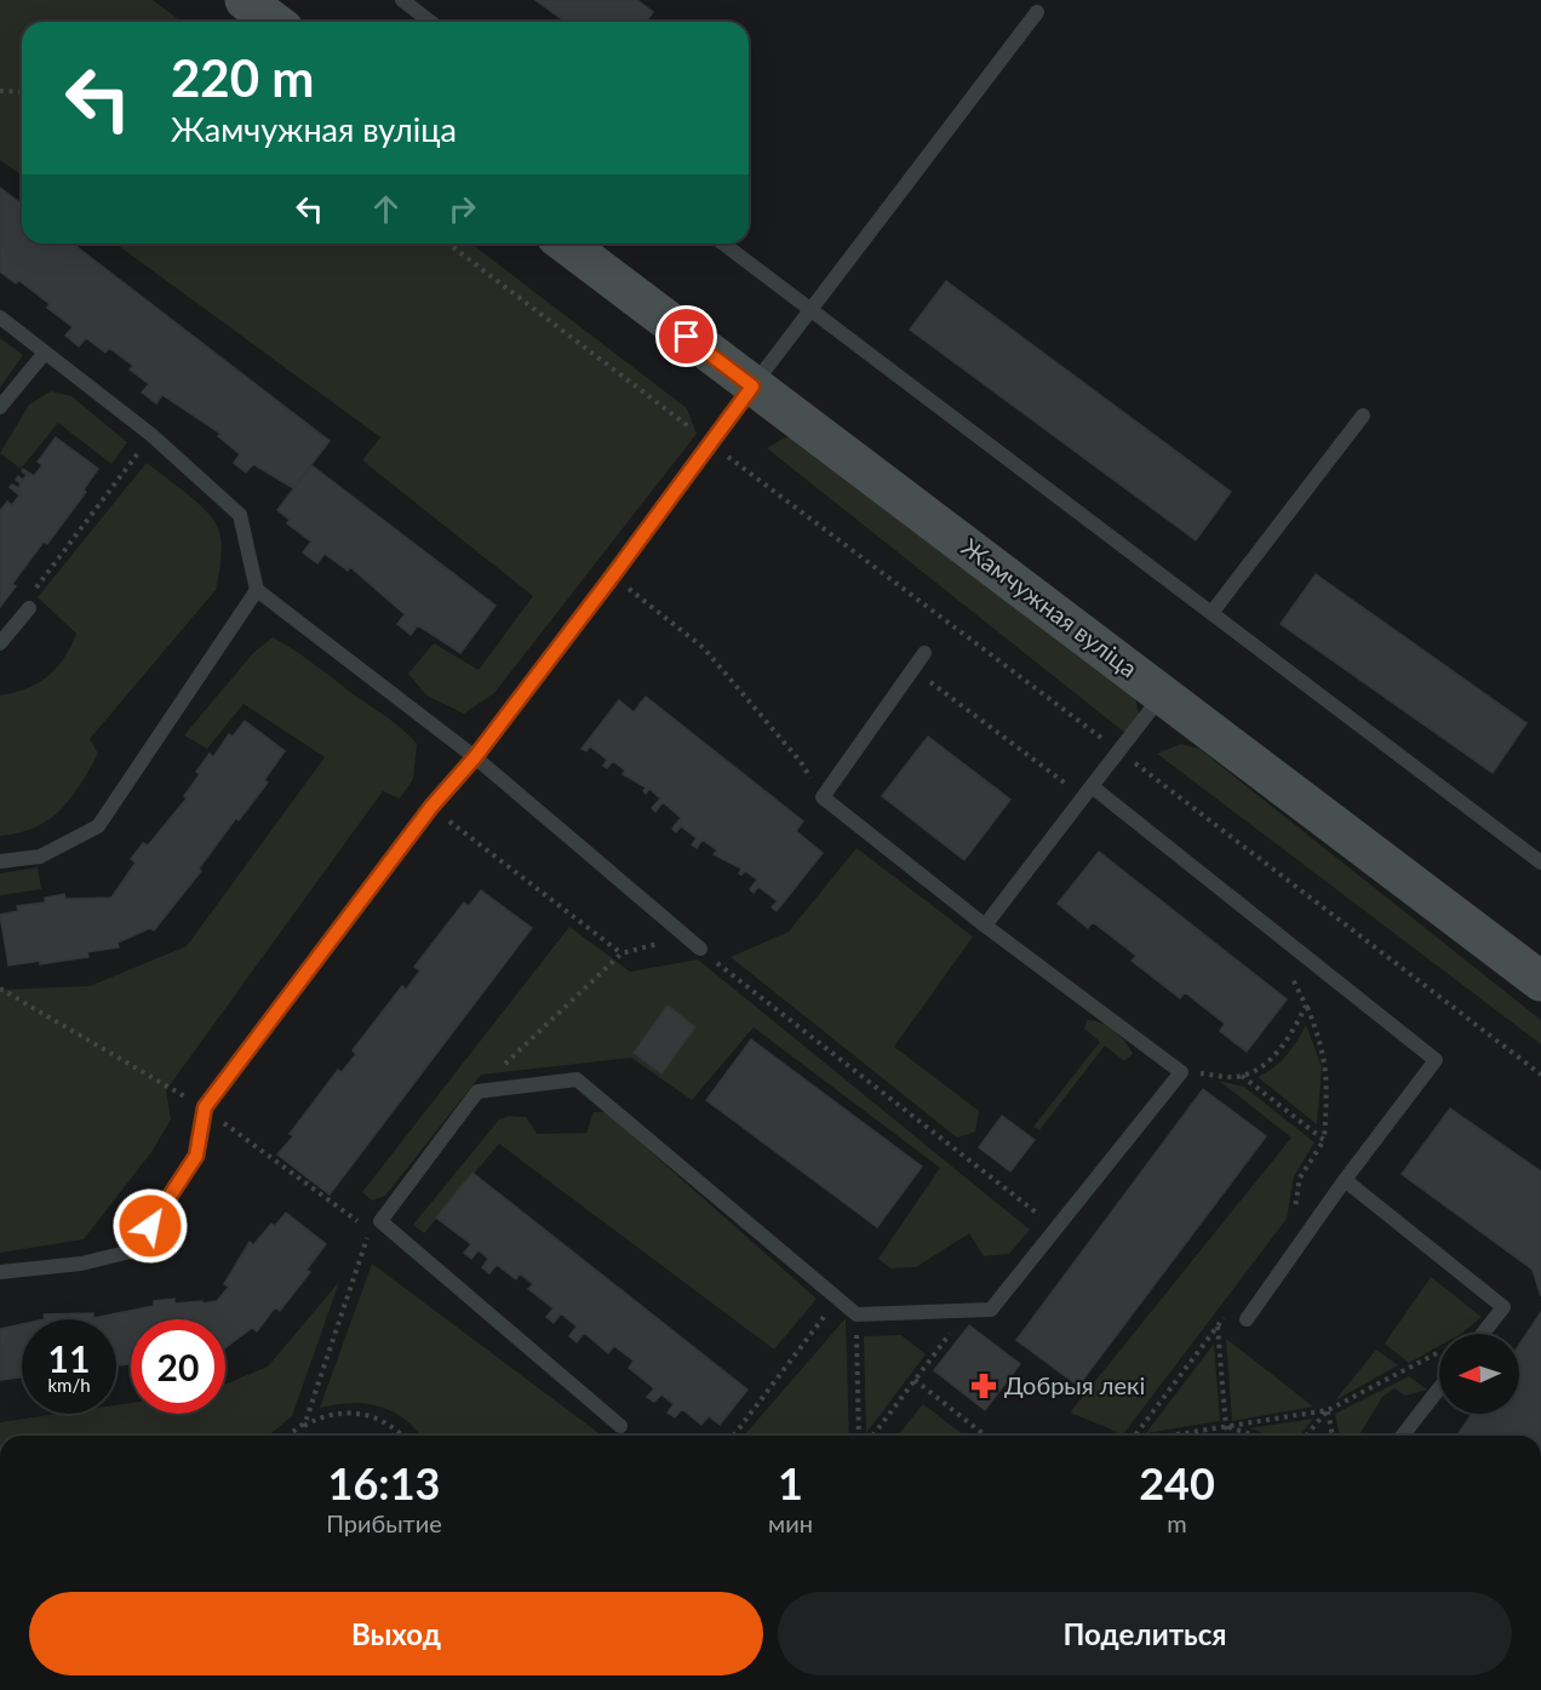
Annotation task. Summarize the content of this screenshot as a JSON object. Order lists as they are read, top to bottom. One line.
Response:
{"streets":{"main road":["Жамчужная вуліца"]},"places":{"pharmacy":["Добрыя лекі"]},"north":"left","page":{"turn":["220 m","Жамчужная вуліца"],"speed":"11 km/h","limit":"20","eta":["16:13","Прибытие","1","мин","240","m"],"buttons":["Выход","Поделиться"]}}
